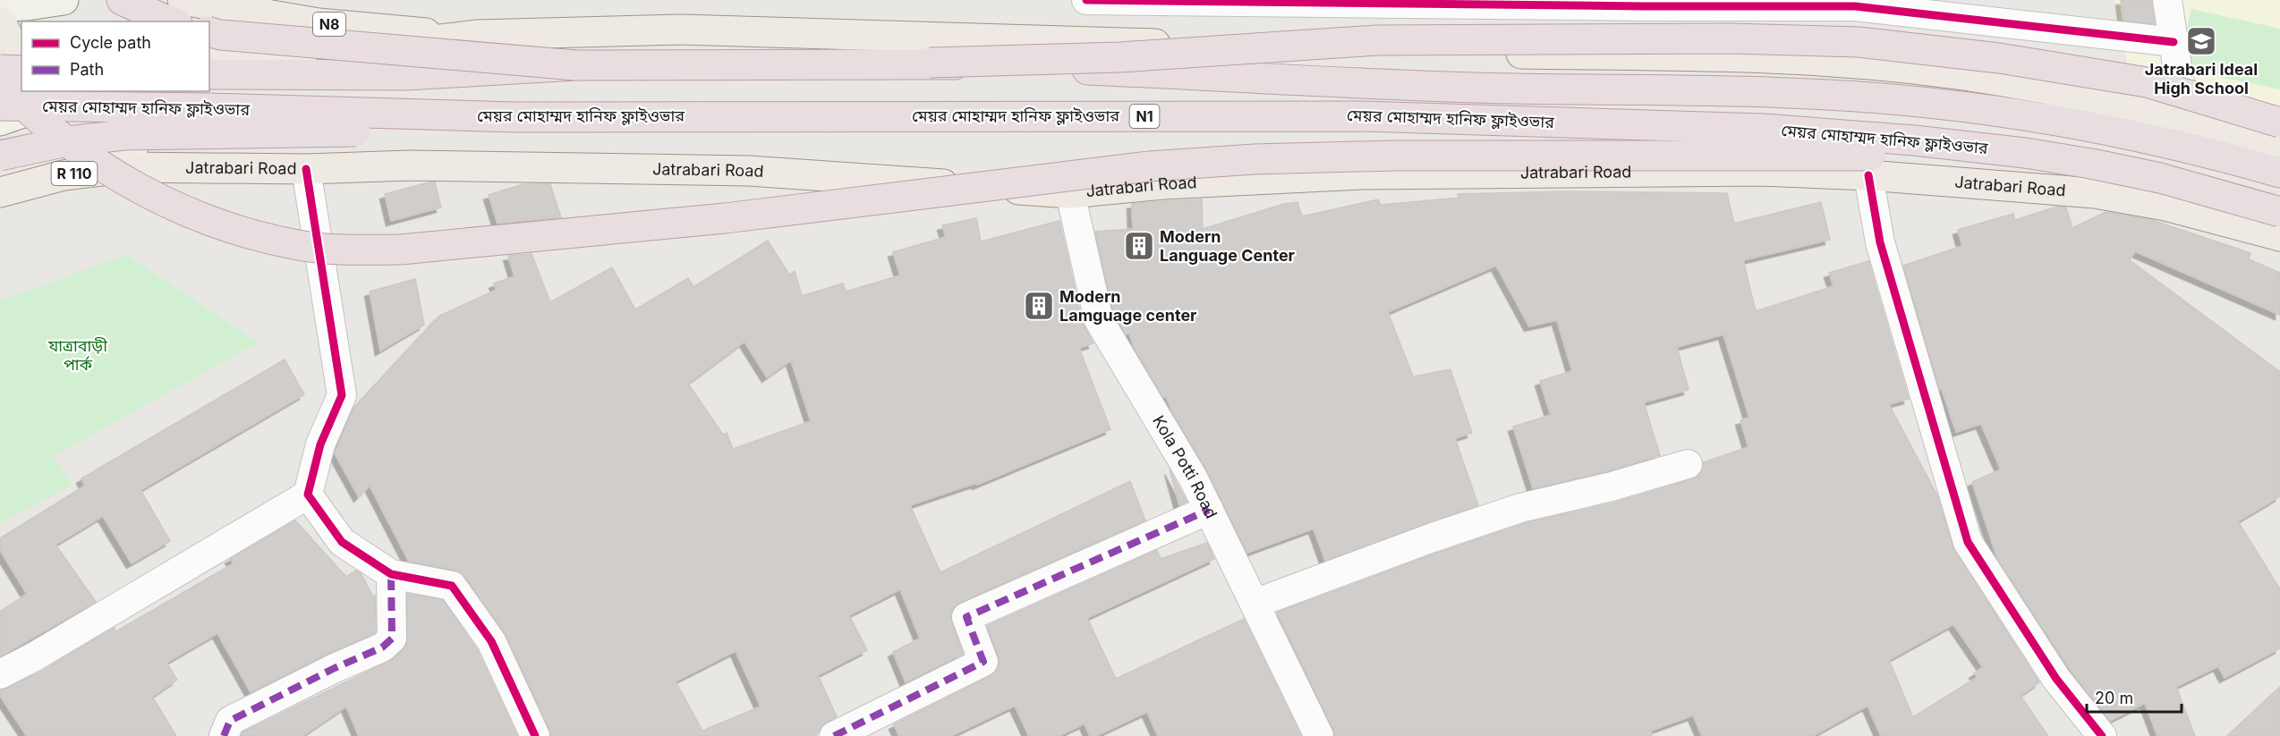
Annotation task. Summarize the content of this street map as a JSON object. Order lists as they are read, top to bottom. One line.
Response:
{"streets":{"highway":["মেয়র মোহাম্মদ হানিফ ফ্লাইওভার","N1"],"main road":["N8","Jatrabari Road","R 110"],"street":["Kola Potti Road"]},"crossings":[["Jatrabari Road","R 110"],["Jatrabari Road","Kola Potti Road"]],"parks":["যাত্রাবাড়ী পার্ক"],"places":{"school or university":["Jatrabari Ideal High School"],"building":["Modern Language Center","Modern Lamguage center"]},"legend":["Cycle path","Path"],"scale_bar":"20 m"}
